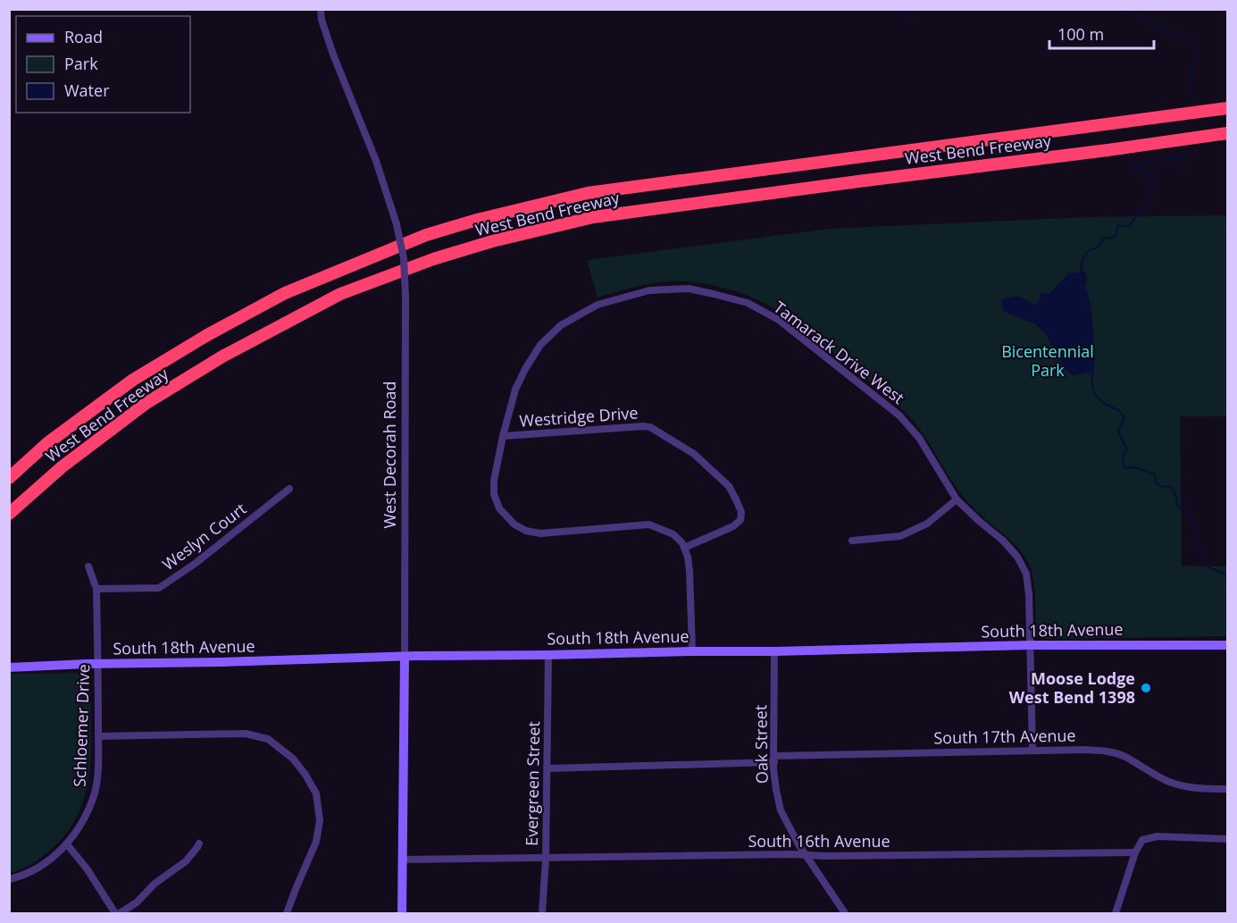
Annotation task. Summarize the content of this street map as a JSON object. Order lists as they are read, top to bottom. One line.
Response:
{"streets":{"highway":["West Bend Freeway"],"street":["Tamarack Drive West","Westridge Drive","West Decorah Road","Weslyn Court","South 18th Avenue","Schloemer Drive","South 17th Avenue","Oak Street","Evergreen Street","South 16th Avenue"]},"crossings":[["Tamarack Drive West","Westridge Drive"],["Tamarack Drive West","South 18th Avenue"],["Tamarack Drive West","South 17th Avenue"],["West Decorah Road","South 18th Avenue"],["West Decorah Road","South 16th Avenue"],["Weslyn Court","Schloemer Drive"],["South 18th Avenue","Schloemer Drive"],["South 18th Avenue","Oak Street"],["South 18th Avenue","Evergreen Street"],["South 17th Avenue","Oak Street"],["South 17th Avenue","Evergreen Street"],["Oak Street","South 16th Avenue"],["Evergreen Street","South 16th Avenue"]],"parks":["Bicentennial Park"],"places":["Moose Lodge West Bend 1398"],"legend":["Road","Park","Water"],"scale_bar":"100 m"}
